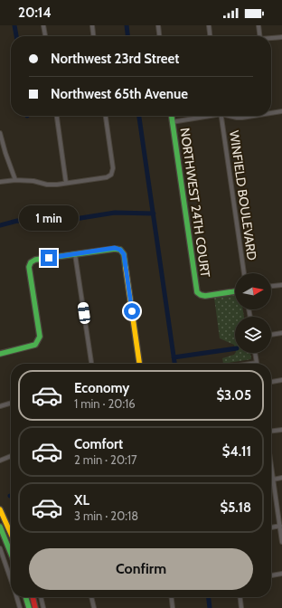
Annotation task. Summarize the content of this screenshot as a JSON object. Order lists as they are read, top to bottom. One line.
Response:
{"streets":{"street":["WINFIELD BOULEVARD","NORTHWEST 24TH COURT"]},"north":"right","page":{"status":"20:14","banner":["Northwest 23rd Street","Northwest 65th Avenue"],"bubble":"1 min","list":[{"name":"Economy","note":"1 min · 20:16","value":"$3.05"},{"name":"Comfort","note":"2 min · 20:17","value":"$4.11"},{"name":"XL","note":"3 min · 20:18","value":"$5.18"}],"buttons":"Confirm"}}
